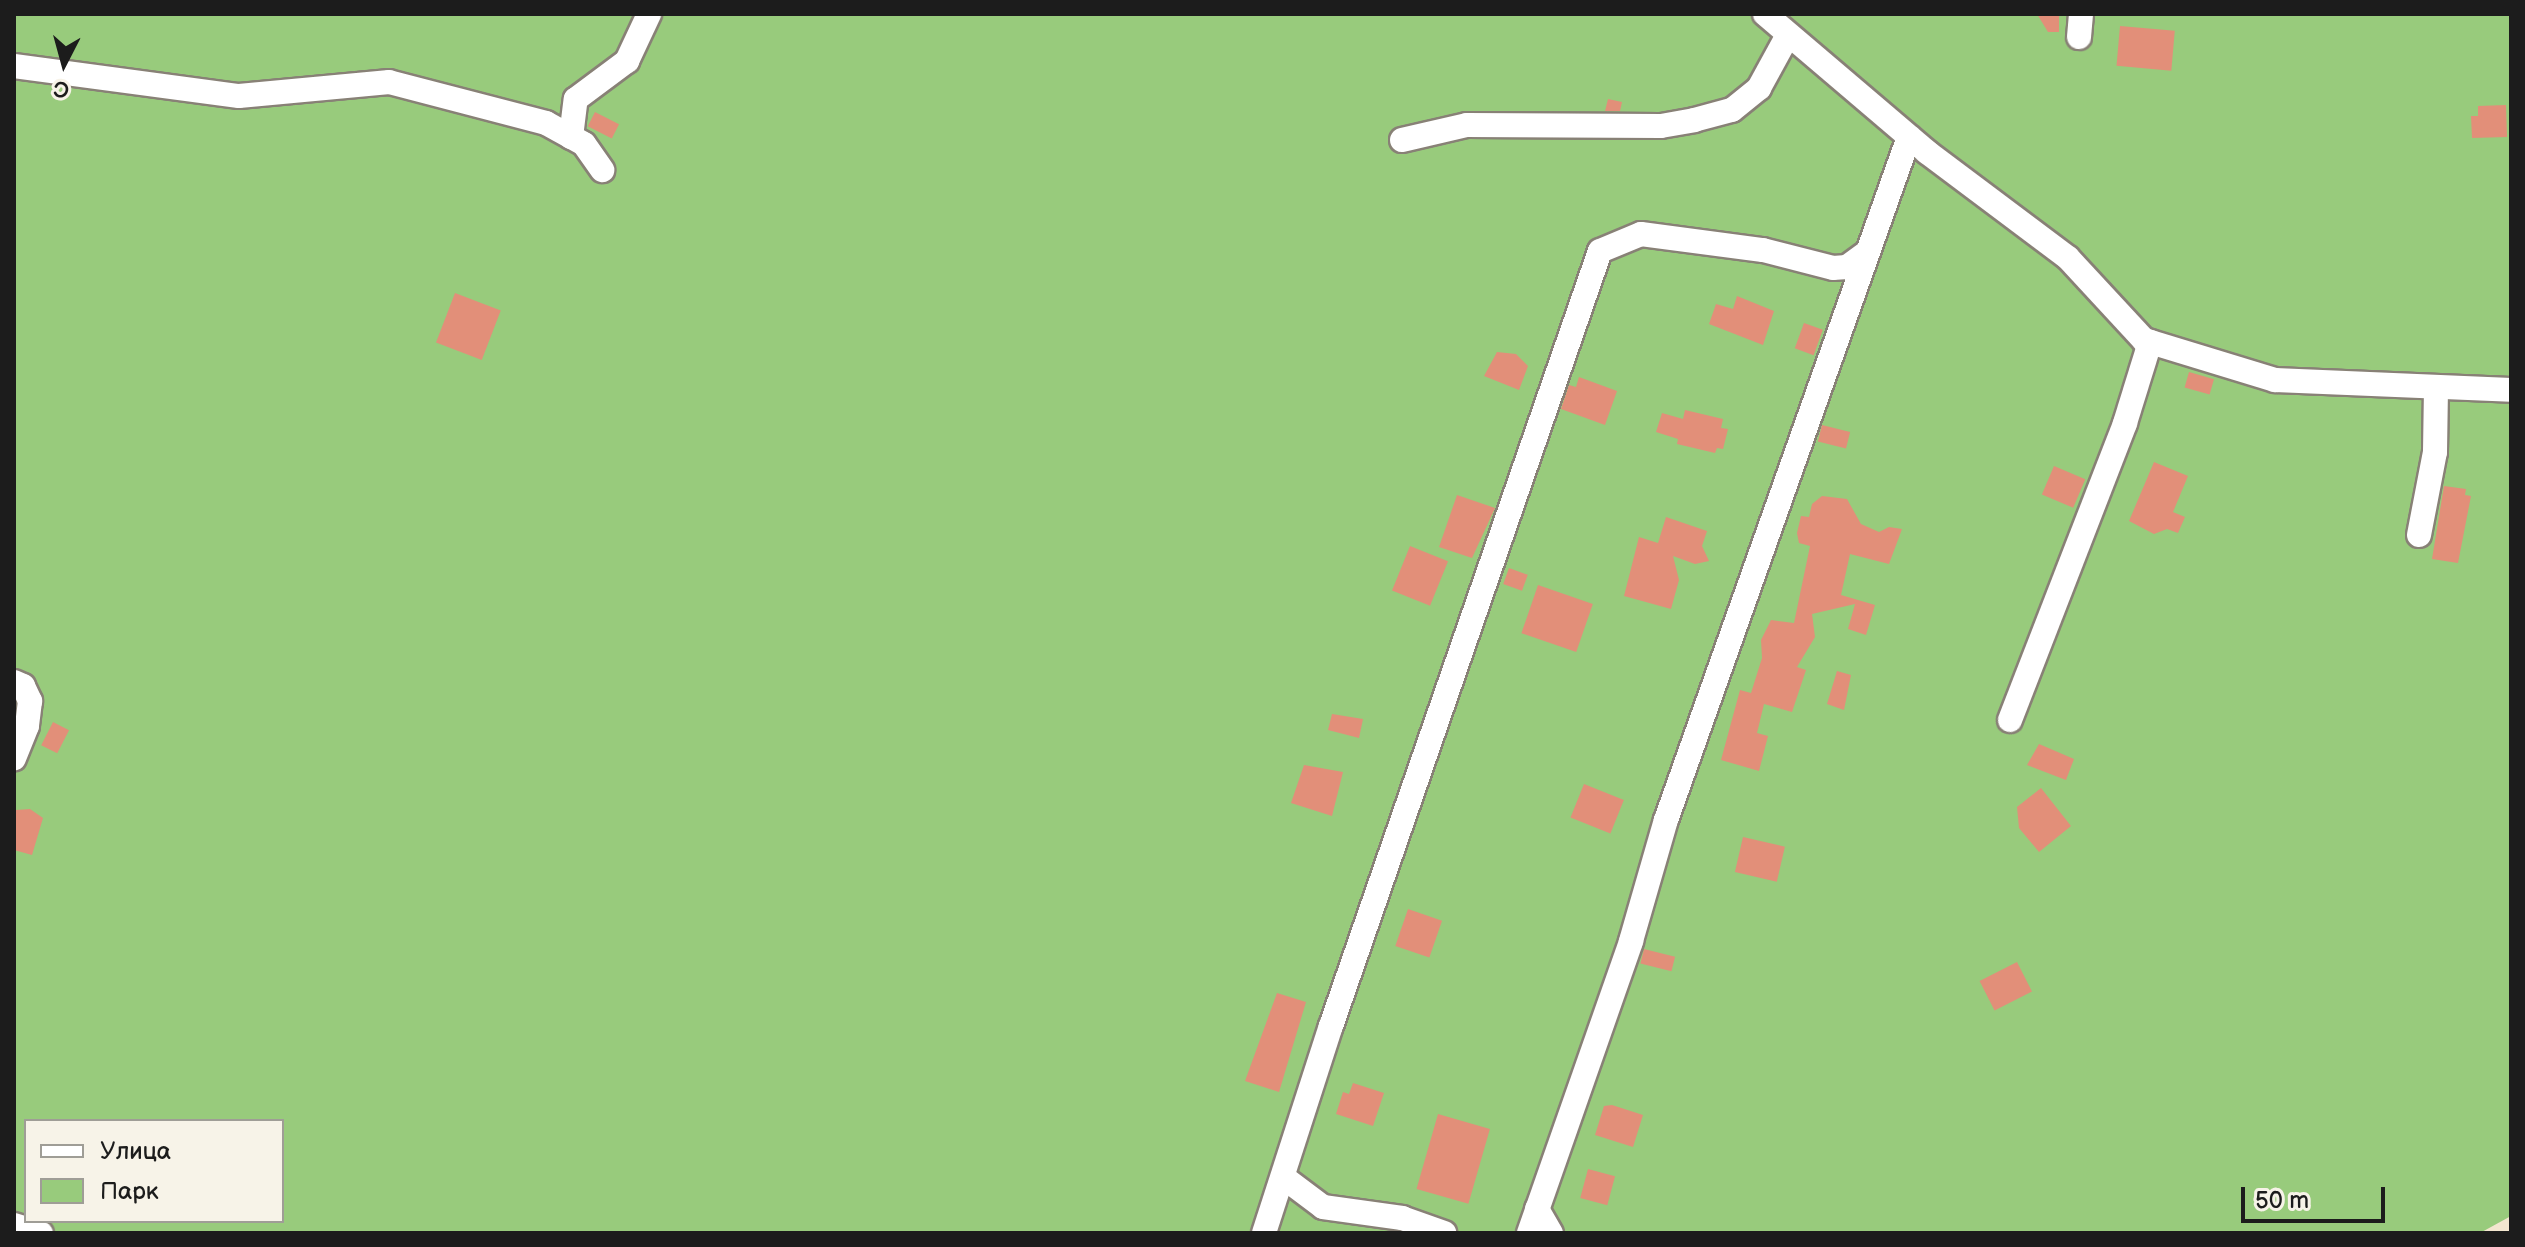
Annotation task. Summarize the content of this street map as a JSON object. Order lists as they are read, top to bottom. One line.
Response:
{"legend":["Улица","Парк"],"scale_bar":"50 m","north":"bottom"}
